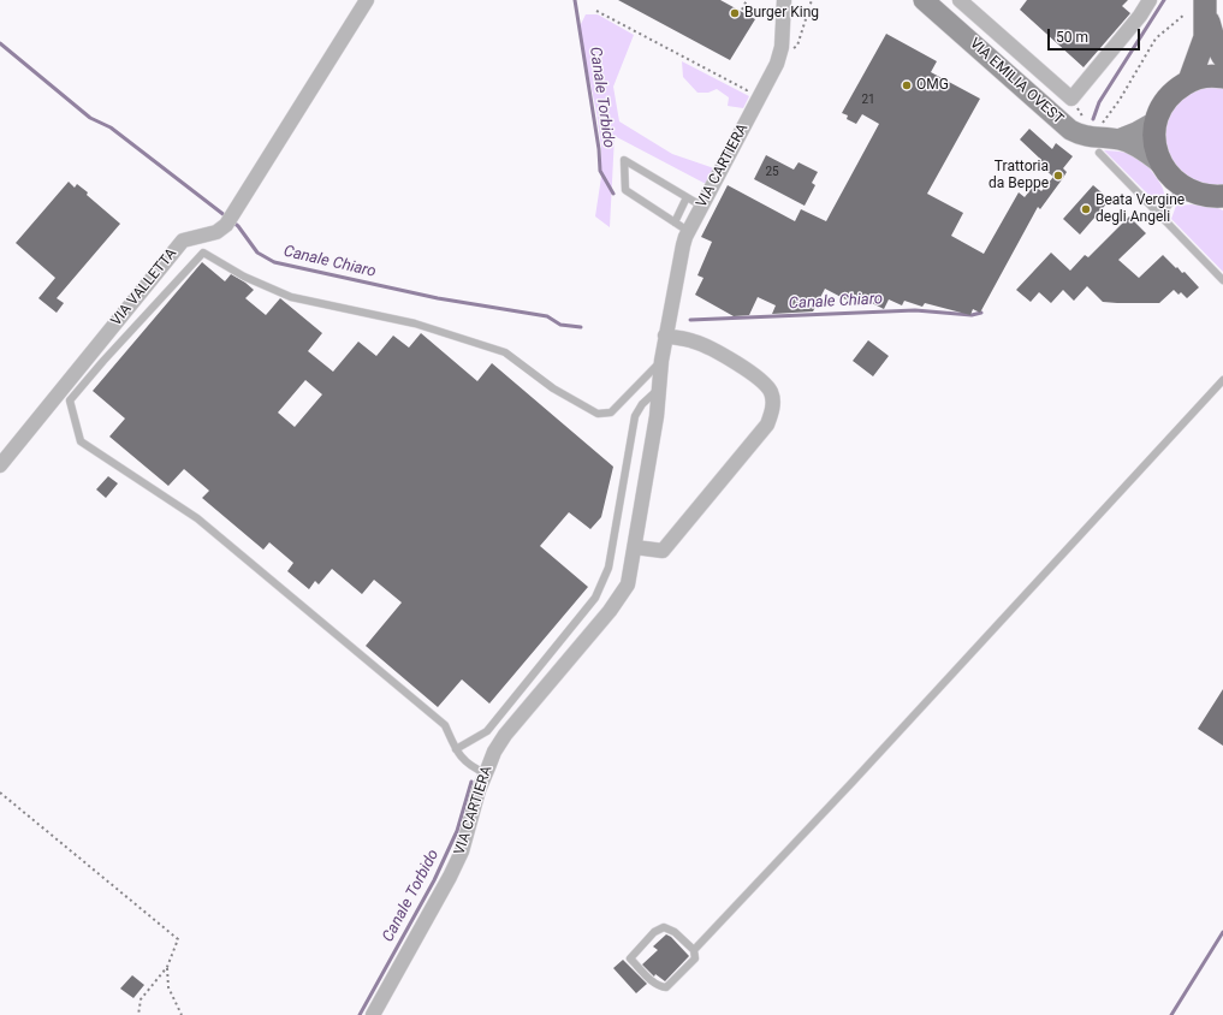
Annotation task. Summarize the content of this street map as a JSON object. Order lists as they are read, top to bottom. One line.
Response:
{"streets":{"main road":["VIA EMILIA OVEST"],"street":["VIA CARTIERA","VIA VALLETTA"]},"water":["Canale Torbido","Canale Chiaro"],"places":["Burger King","OMG","Trattoria da Beppe","Beata Vergine degli Angeli"],"house_numbers":["21","25"],"scale_bar":"50 m"}
